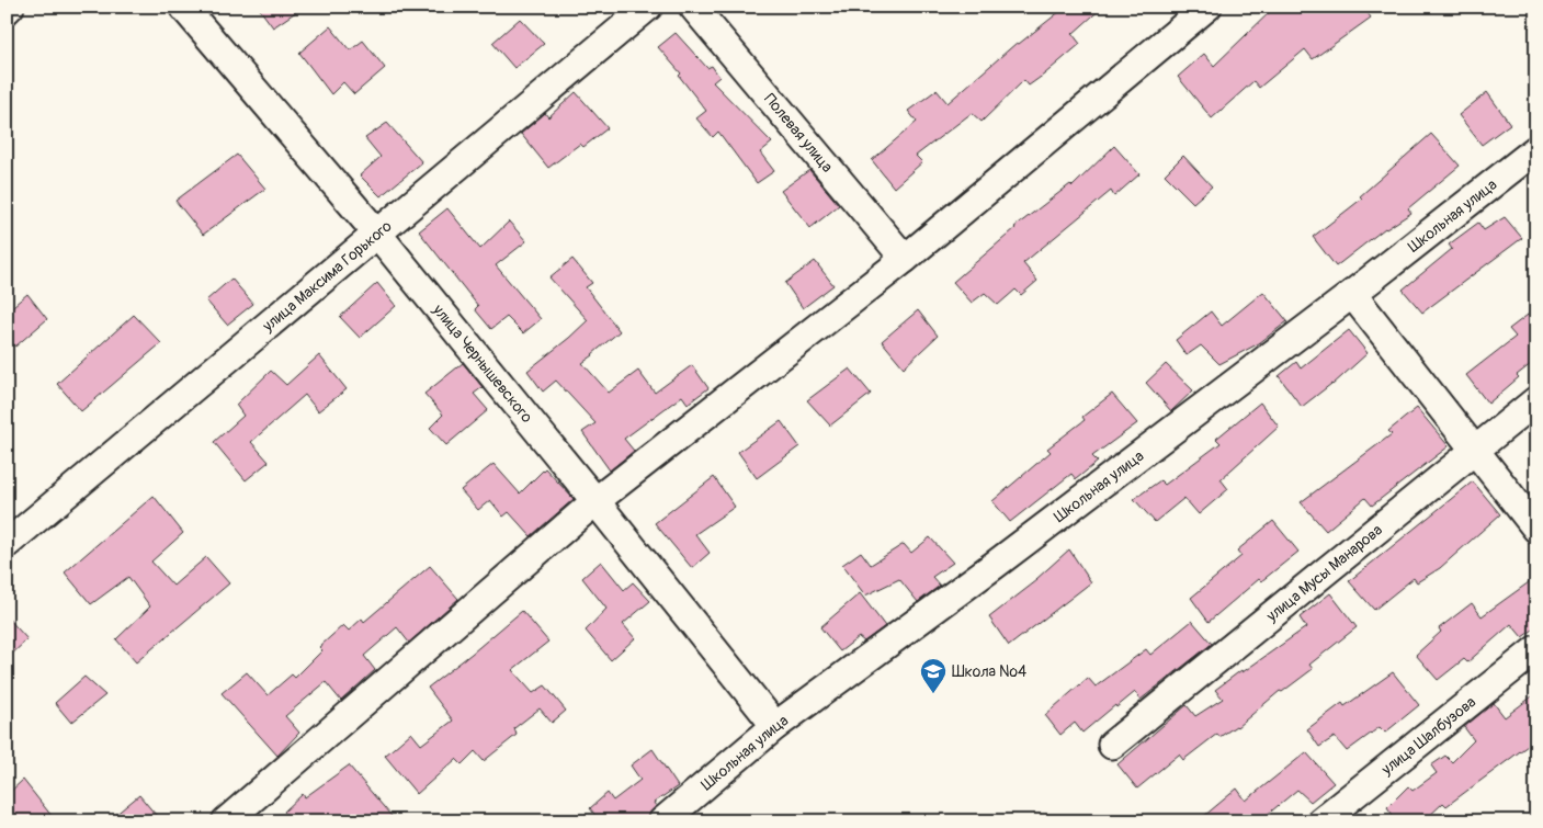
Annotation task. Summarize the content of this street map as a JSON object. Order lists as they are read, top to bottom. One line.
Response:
{"streets":{"street":["Полевая улица","Школьная улица","улица Максима Горького","улица Чернышевского","улица Мусы Манарова","улица Шалбузова"]},"crossings":[["Школьная улица","улица Чернышевского"],["улица Максима Горького","улица Чернышевского"]],"places":{"school or university":["Школа №4"]}}
